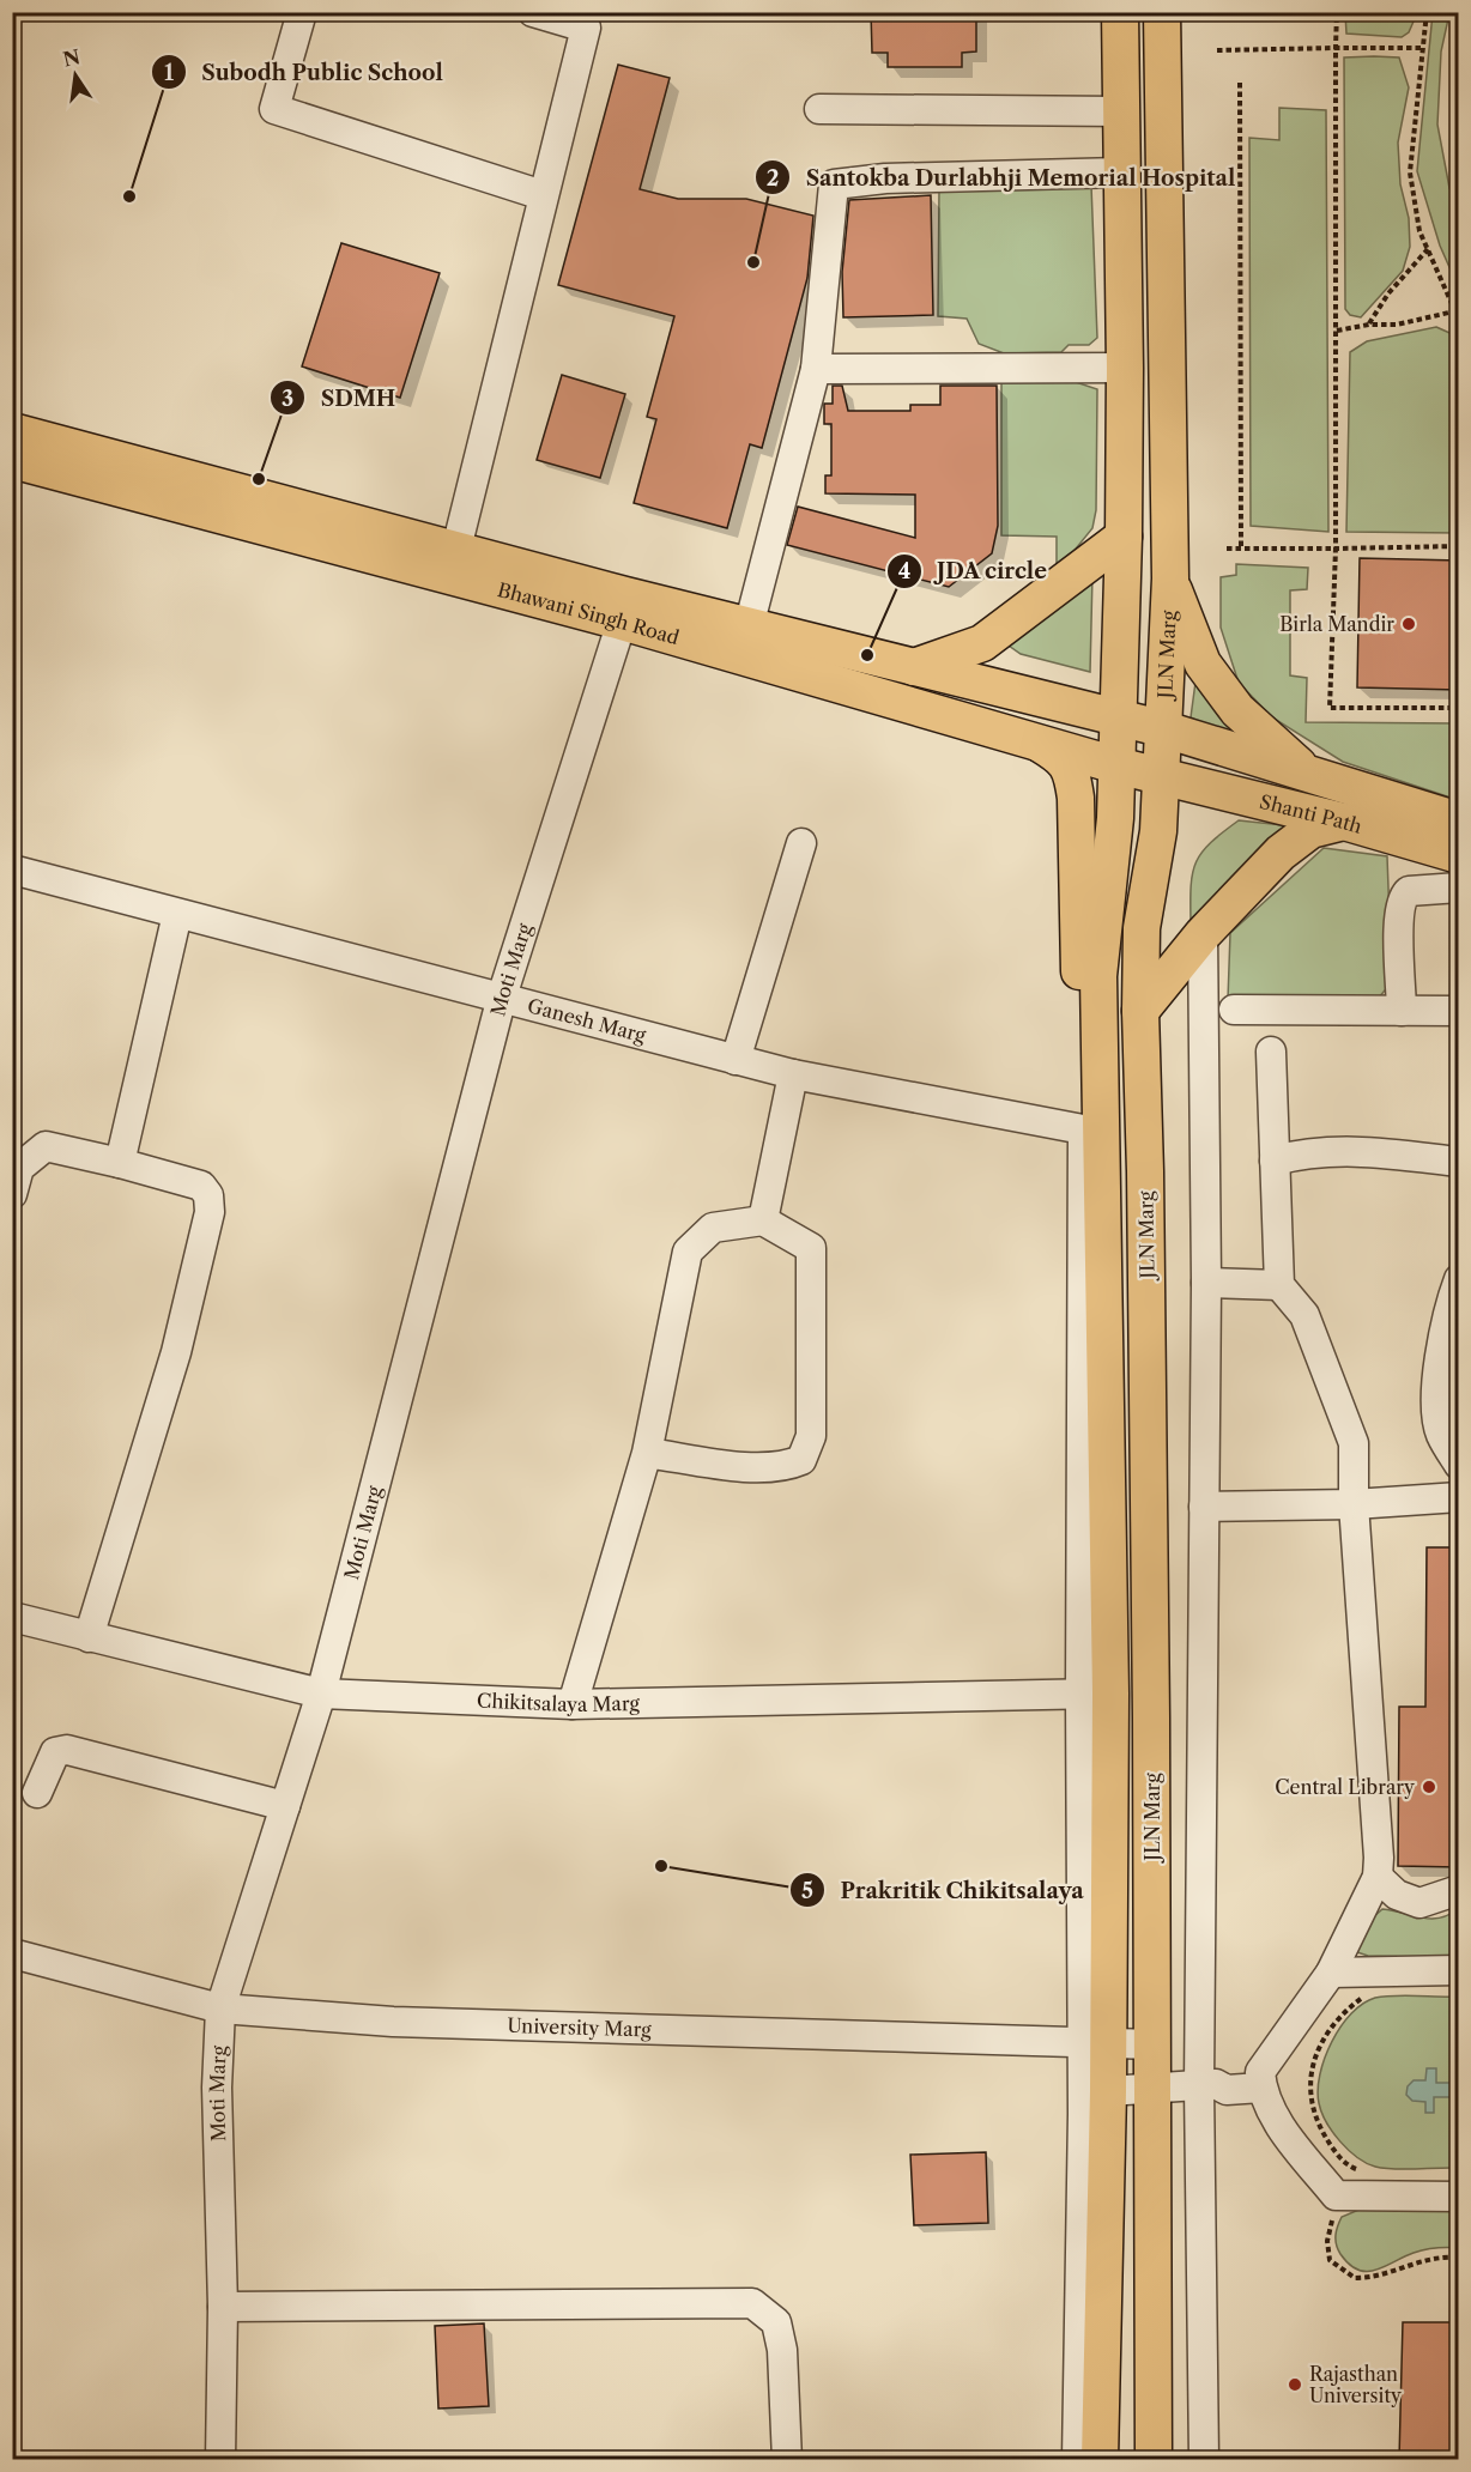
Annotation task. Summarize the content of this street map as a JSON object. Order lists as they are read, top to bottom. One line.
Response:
{"streets":{"main road":["Bhawani Singh Road","JLN Marg","Shanti Path"],"street":["Moti Marg","Ganesh Marg","Chikitsalaya Marg","University Marg"]},"crossings":[["Bhawani Singh Road","JLN Marg"],["Bhawani Singh Road","Shanti Path"],["Bhawani Singh Road","Moti Marg"],["JLN Marg","Shanti Path"],["JLN Marg","University Marg"],["Moti Marg","Ganesh Marg"],["Moti Marg","Chikitsalaya Marg"],["Moti Marg","University Marg"]],"places":["Subodh Public School","Santokba Durlabhji Memorial Hospital","SDMH","Birla Mandir","JDA circle","Central Library","Prakritik Chikitsalaya","Rajasthan University"],"north":"top"}
